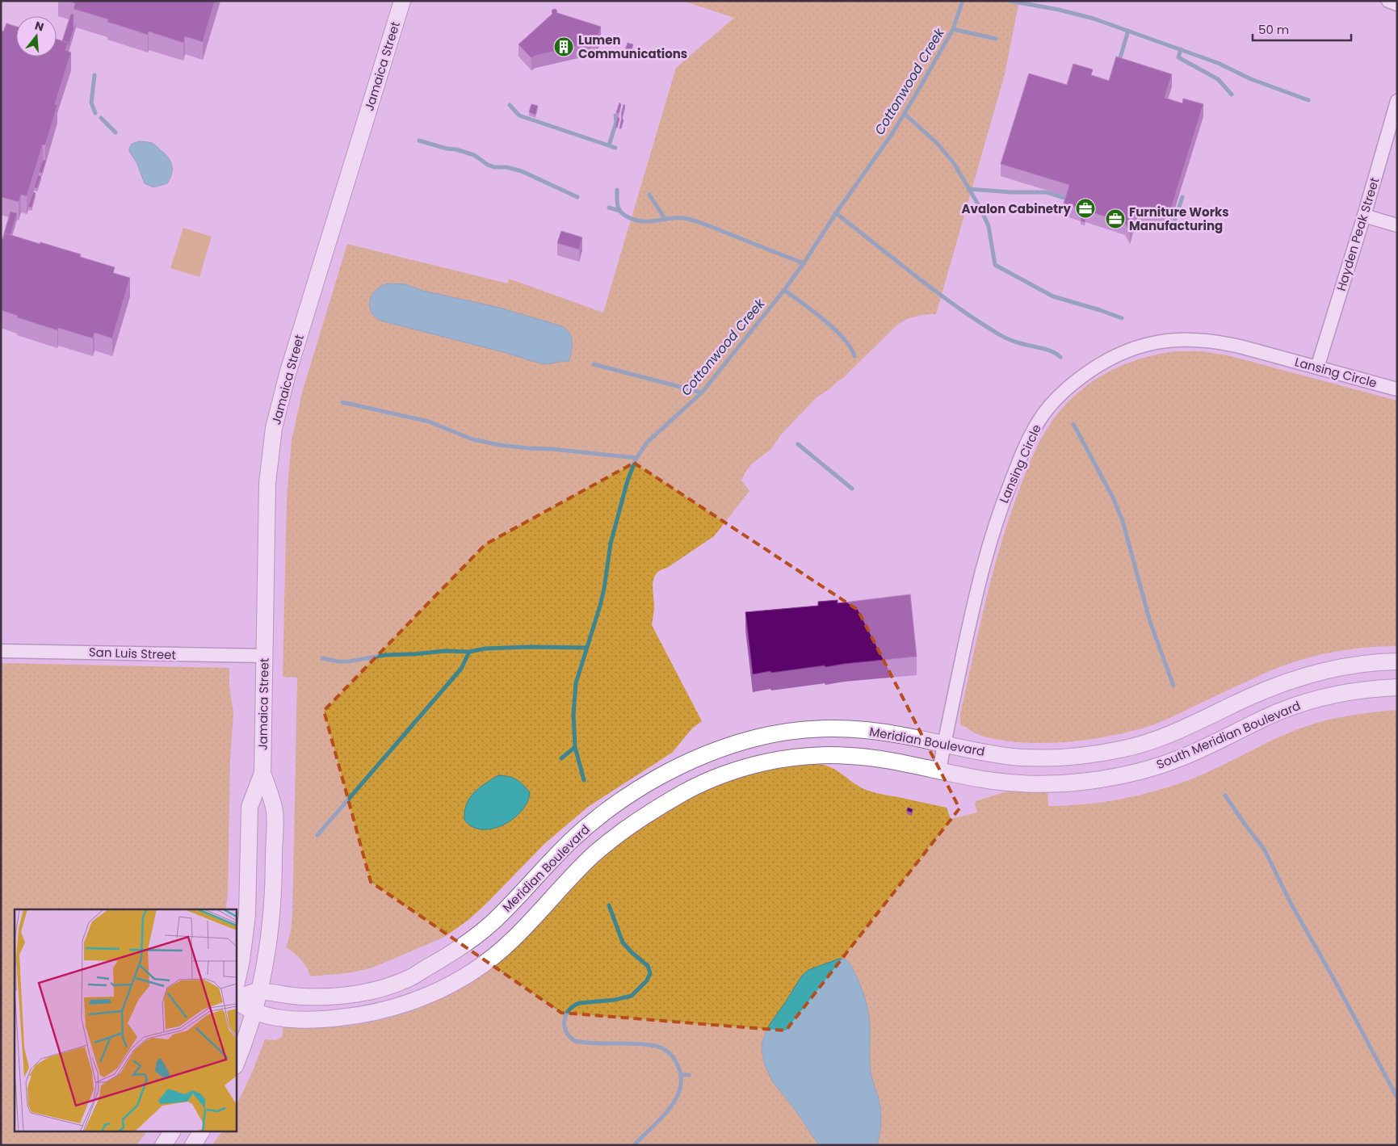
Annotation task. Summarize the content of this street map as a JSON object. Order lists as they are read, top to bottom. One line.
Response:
{"streets":{"main road":["Jamaica Street","South Meridian Boulevard","Meridian Boulevard"],"street":["Hayden Peak Street","Lansing Circle","San Luis Street"]},"crossings":[["Jamaica Street","San Luis Street"],["Jamaica Street","Meridian Boulevard"],["Hayden Peak Street","Lansing Circle"],["Lansing Circle","South Meridian Boulevard"],["Lansing Circle","Meridian Boulevard"],["South Meridian Boulevard","Meridian Boulevard"]],"water":["Cottonwood Creek"],"places":{"building":["Lumen Communications"],"office":["Avalon Cabinetry","Furniture Works Manufacturing"]},"scale_bar":"50 m","north":"top"}
